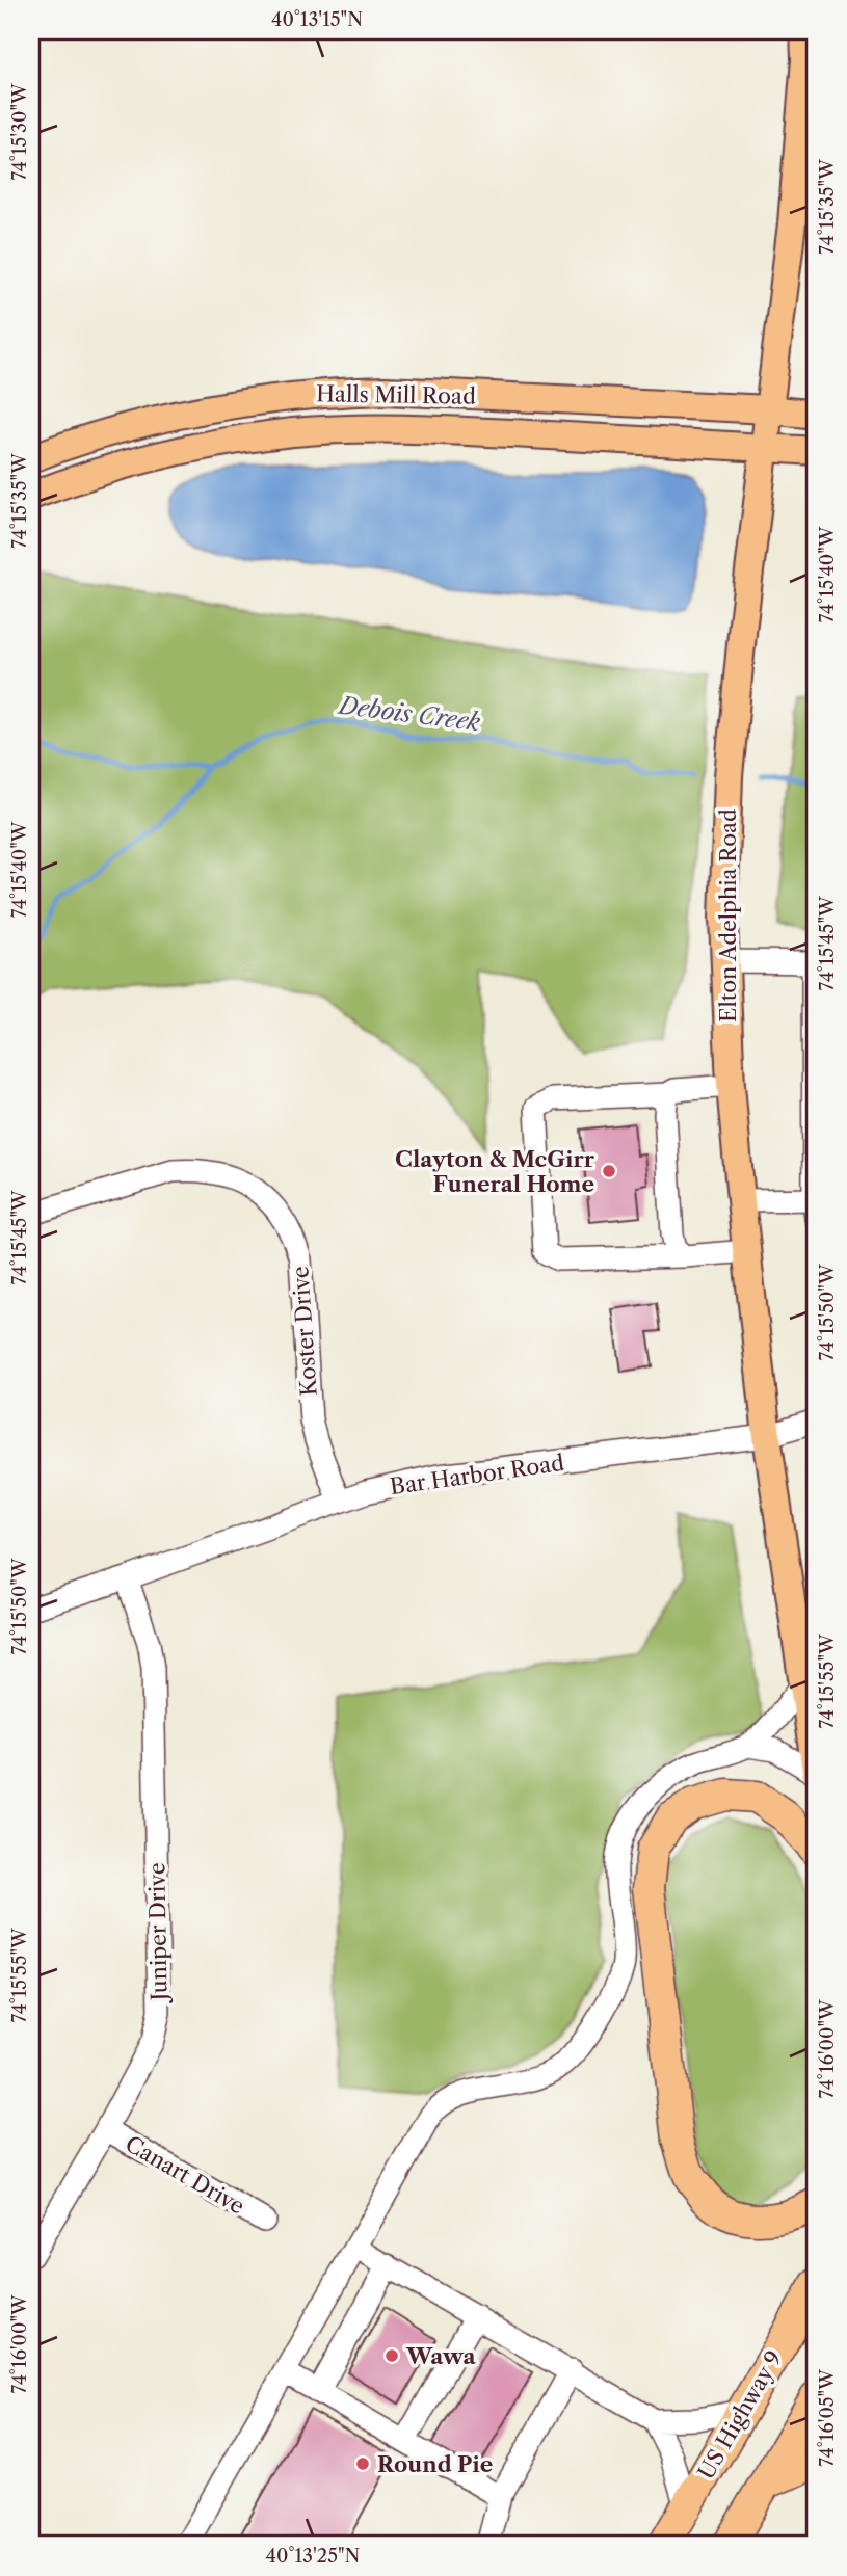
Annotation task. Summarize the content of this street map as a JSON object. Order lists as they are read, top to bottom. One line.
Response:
{"streets":{"highway":["US Highway 9"],"main road":["Halls Mill Road","Elton Adelphia Road"],"street":["Koster Drive","Bar Harbor Road","Juniper Drive","Canart Drive"]},"crossings":[["Halls Mill Road","Elton Adelphia Road"],["Elton Adelphia Road","Bar Harbor Road"],["Koster Drive","Bar Harbor Road"],["Bar Harbor Road","Juniper Drive"],["Juniper Drive","Canart Drive"]],"water":["Debois Creek"],"places":["Clayton & McGirr Funeral Home","Wawa","Round Pie"],"coordinates":["40°13'15\"N","74°15'30\"W","74°15'35\"W","74°15'40\"W","74°15'45\"W","74°15'50\"W","74°15'55\"W","74°16'00\"W","74°16'05\"W","40°13'25\"N"]}
